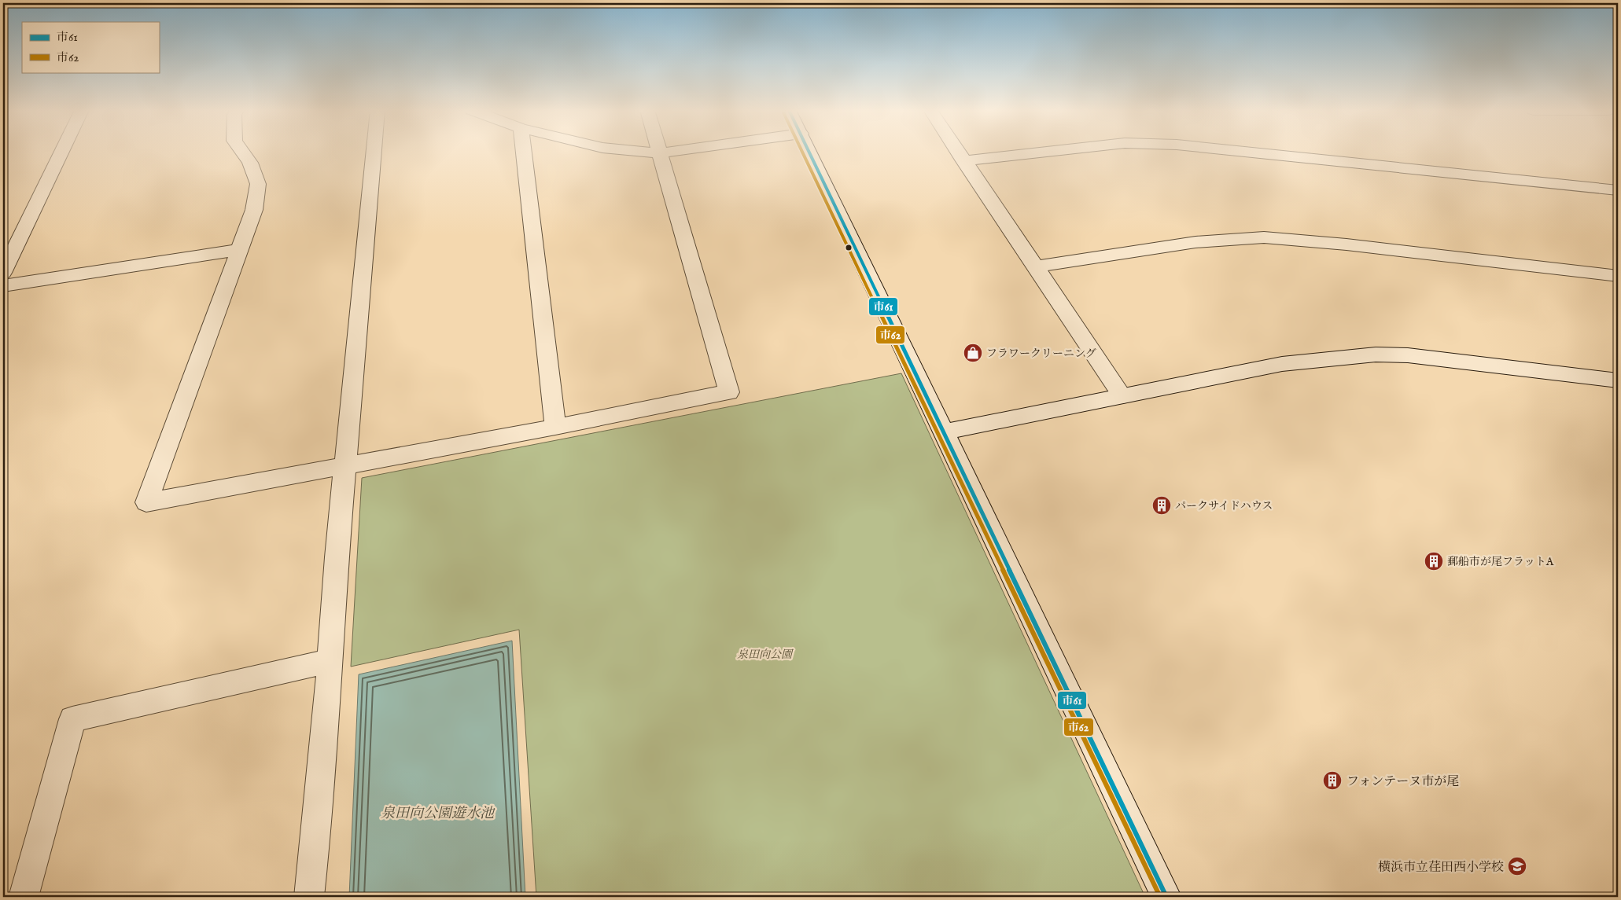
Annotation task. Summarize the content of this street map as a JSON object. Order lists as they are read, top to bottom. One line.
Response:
{"water":["泉田向公園遊水池"],"parks":["泉田向公園"],"places":{"shop":["フラワークリーニング"],"building":["パークサイドハウス","郵船市が尾フラットA","フォンテーヌ市が尾"],"school or university":["横浜市立荏田西小学校"]},"lines":["transit line 市61","transit line 市62"],"legend":["市61","市62"]}
